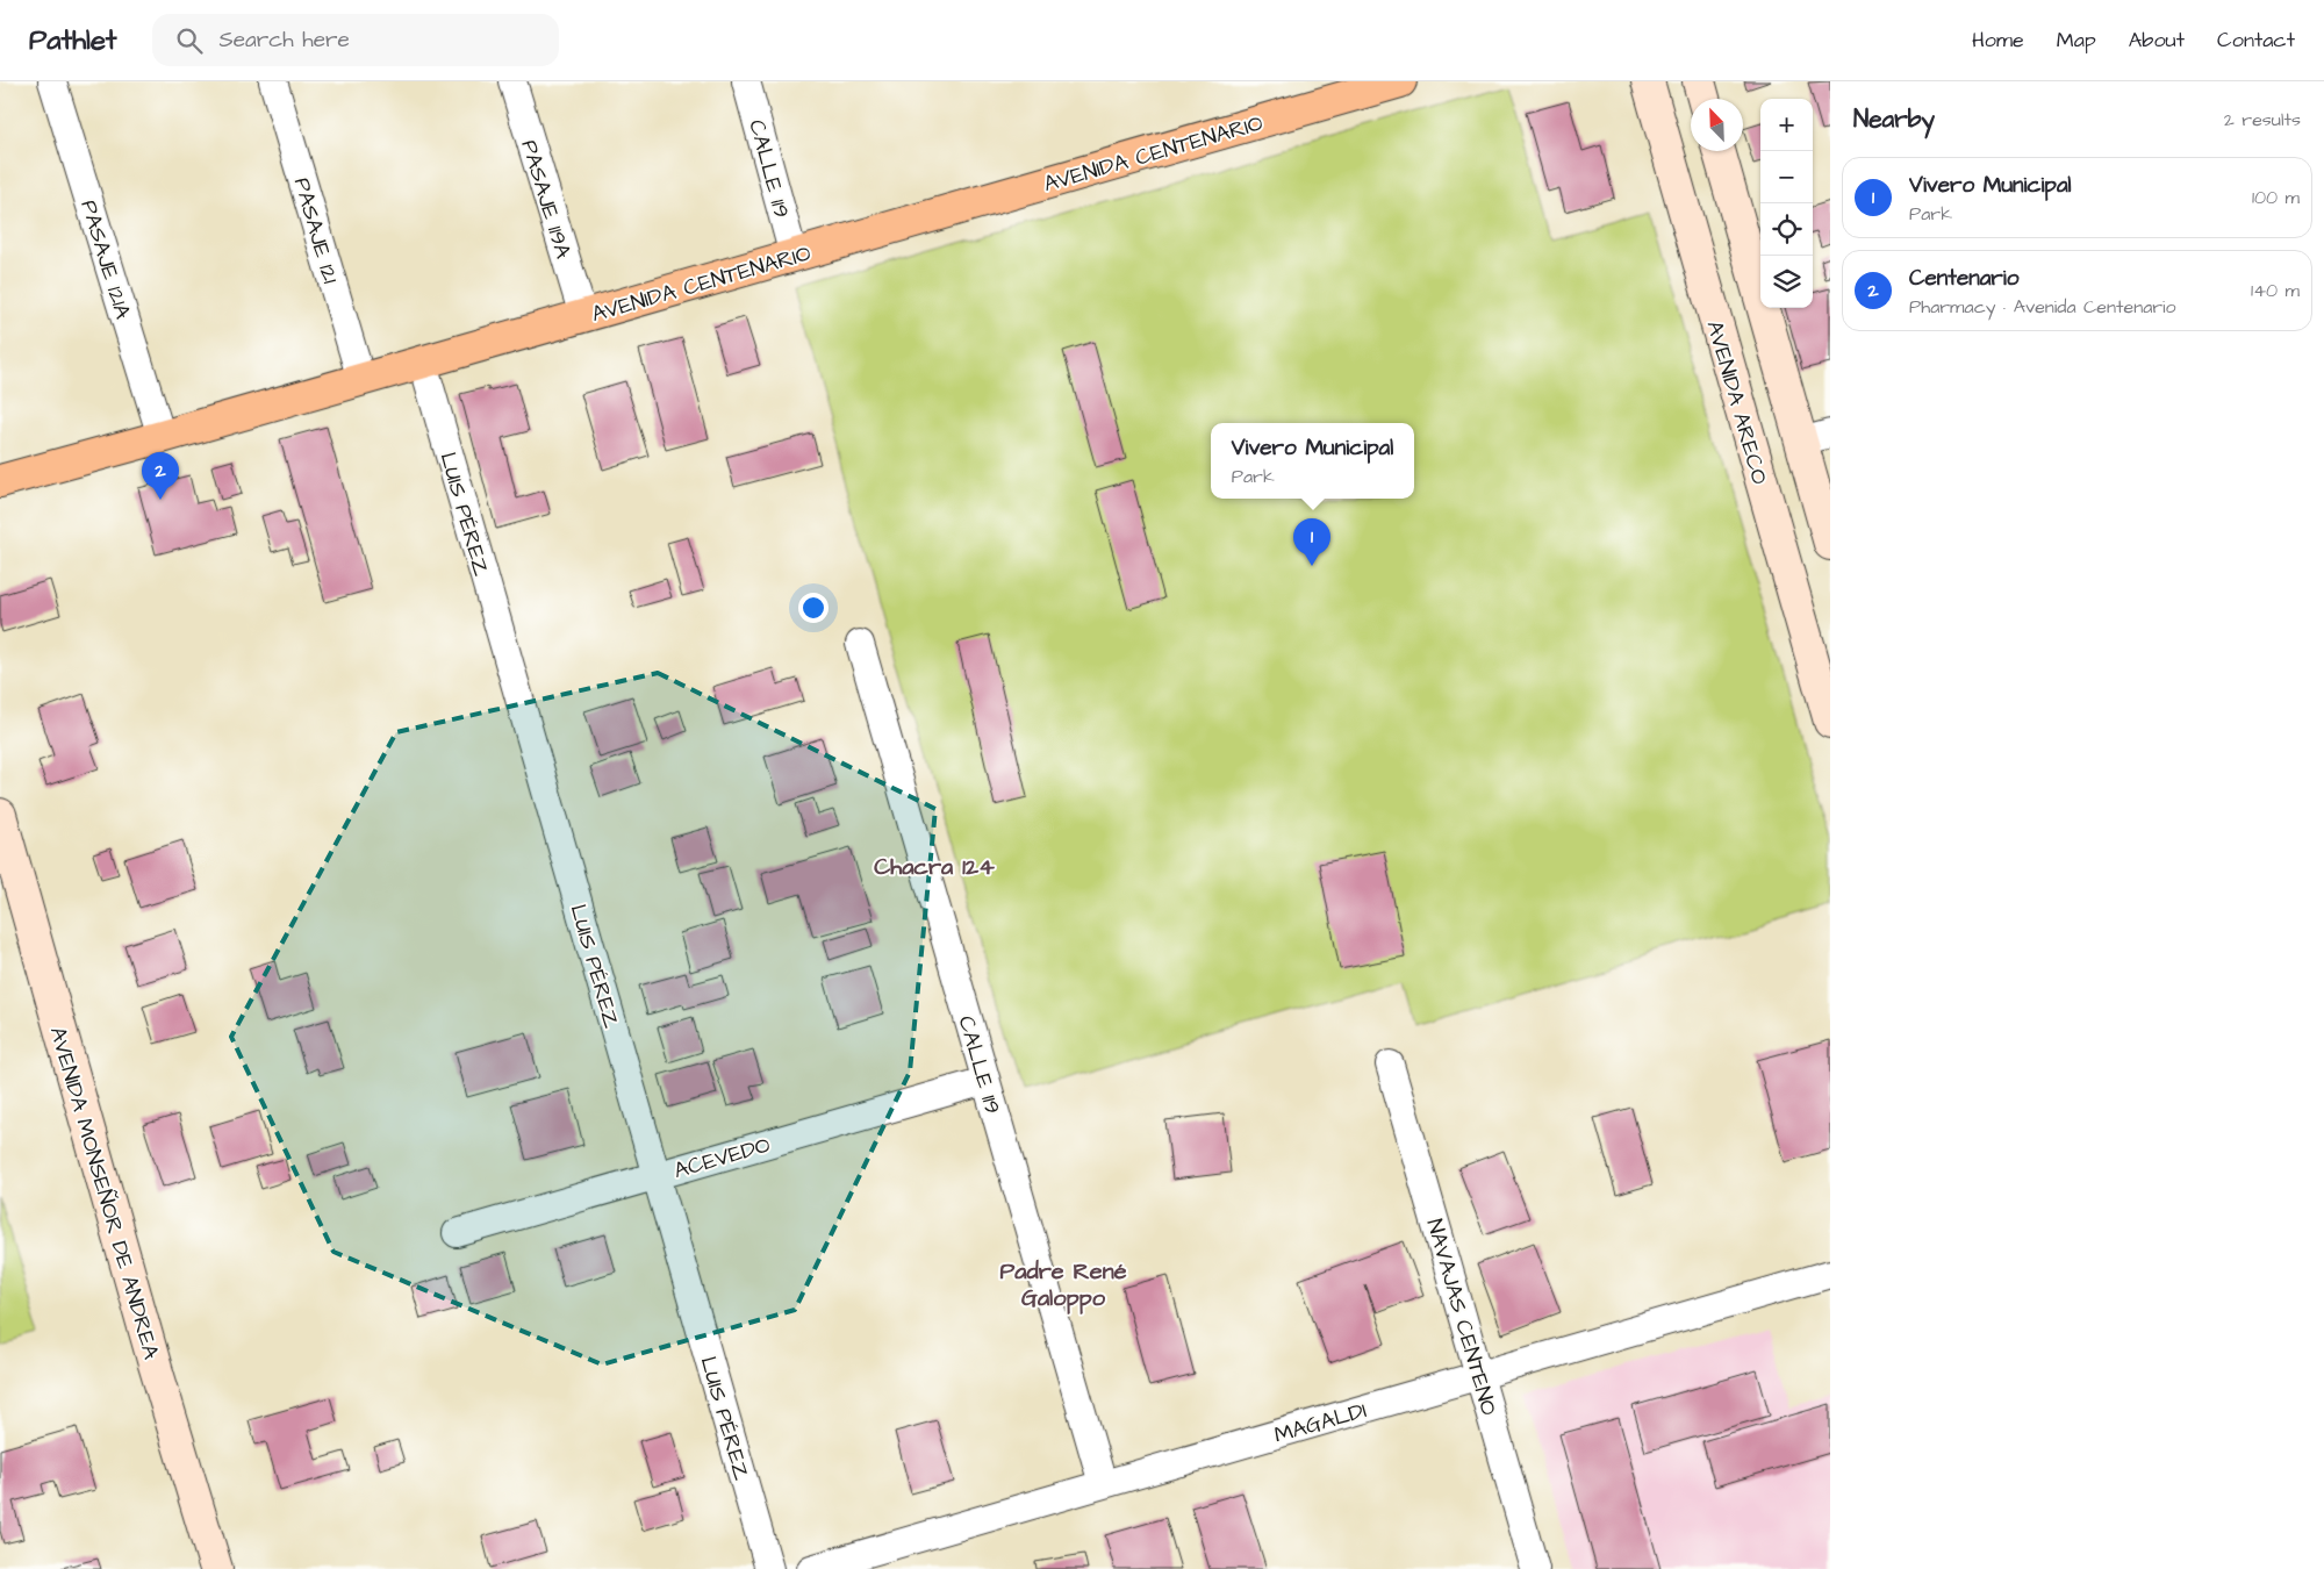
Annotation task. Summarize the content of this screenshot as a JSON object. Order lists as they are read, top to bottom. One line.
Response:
{"streets":{"main road":["AVENIDA CENTENARIO","AVENIDA ARECO","AVENIDA MONSEÑOR DE ANDREA"],"street":["CALLE 119","PASAJE 119A","PASAJE 121","PASAJE 121A","LUIS PÉREZ","ACEVEDO","NAVAJAS CENTENO","MAGALDI"]},"crossings":[["AVENIDA CENTENARIO","CALLE 119"],["AVENIDA CENTENARIO","PASAJE 119A"],["AVENIDA CENTENARIO","PASAJE 121"],["AVENIDA CENTENARIO","PASAJE 121A"],["AVENIDA CENTENARIO","LUIS PÉREZ"],["CALLE 119","ACEVEDO"],["CALLE 119","MAGALDI"],["LUIS PÉREZ","ACEVEDO"],["NAVAJAS CENTENO","MAGALDI"]],"districts":["Chacra 124","Padre René Galoppo"],"north":"top left","page":{"header":"Pathlet","search":"Search here","nav":["Home","Map","About","Contact"],"heading":["Nearby","2 results"],"map_buttons":["+","−"],"list":[{"mark":"1","name":"Vivero Municipal","note":"Park","value":"100 m"},{"mark":"2","name":"Centenario","note":"Pharmacy · Avenida Centenario","value":"140 m"}],"popup":["Vivero Municipal","Park"],"pins":["2","1"]}}
